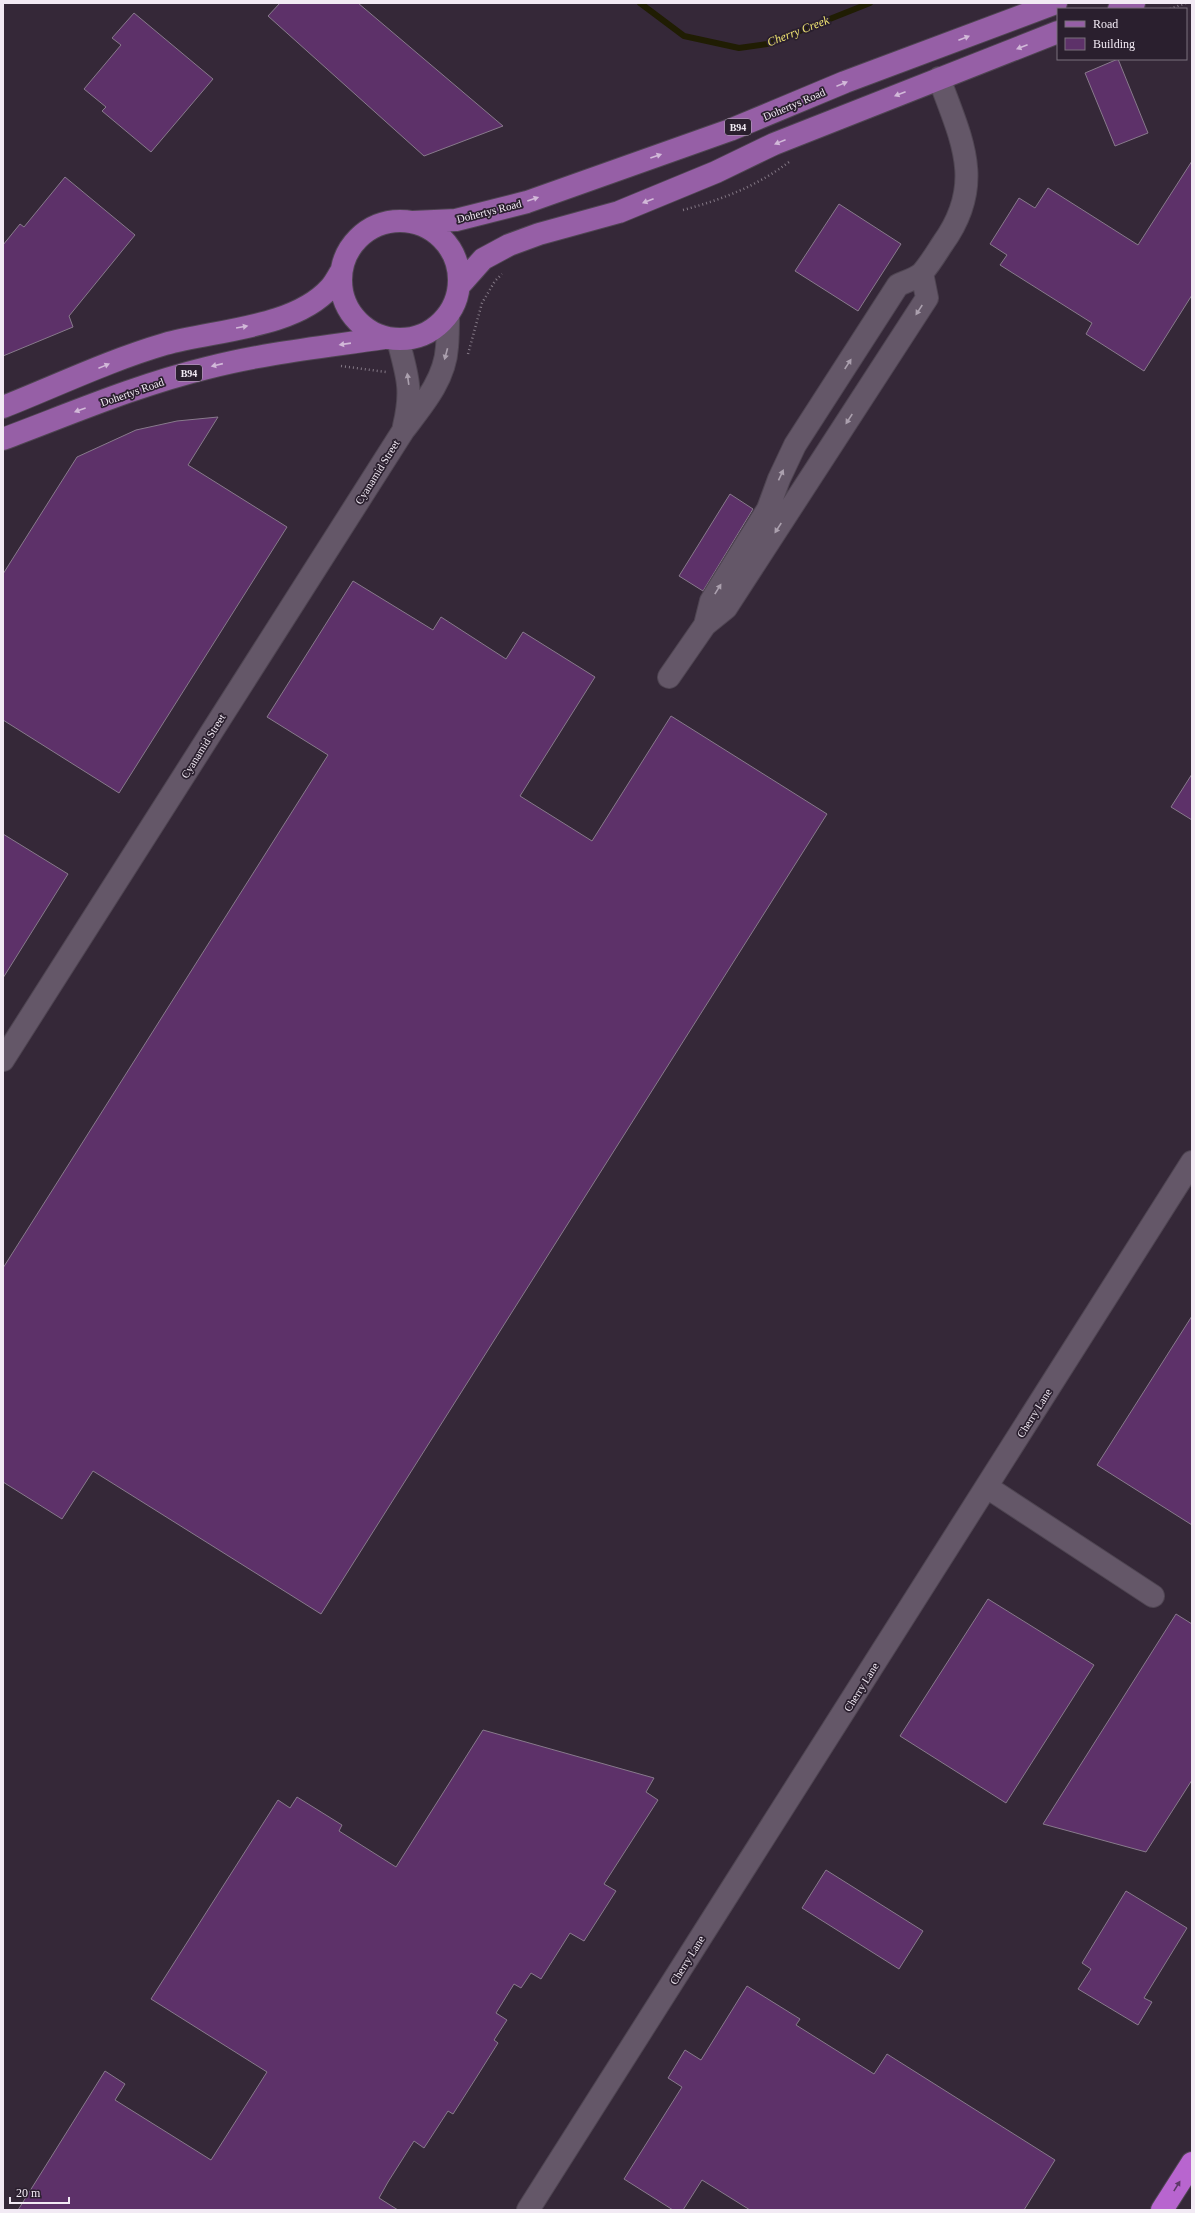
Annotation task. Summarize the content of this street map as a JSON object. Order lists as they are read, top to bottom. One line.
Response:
{"streets":{"main road":["Dohertys Road","B94"],"street":["Cyanamid Street","Cherry Lane"]},"crossings":[["Dohertys Road","B94"],["Dohertys Road","Cyanamid Street"],["B94","Cyanamid Street"]],"water":["Cherry Creek"],"legend":["Road","Building"],"scale_bar":"20 m"}
